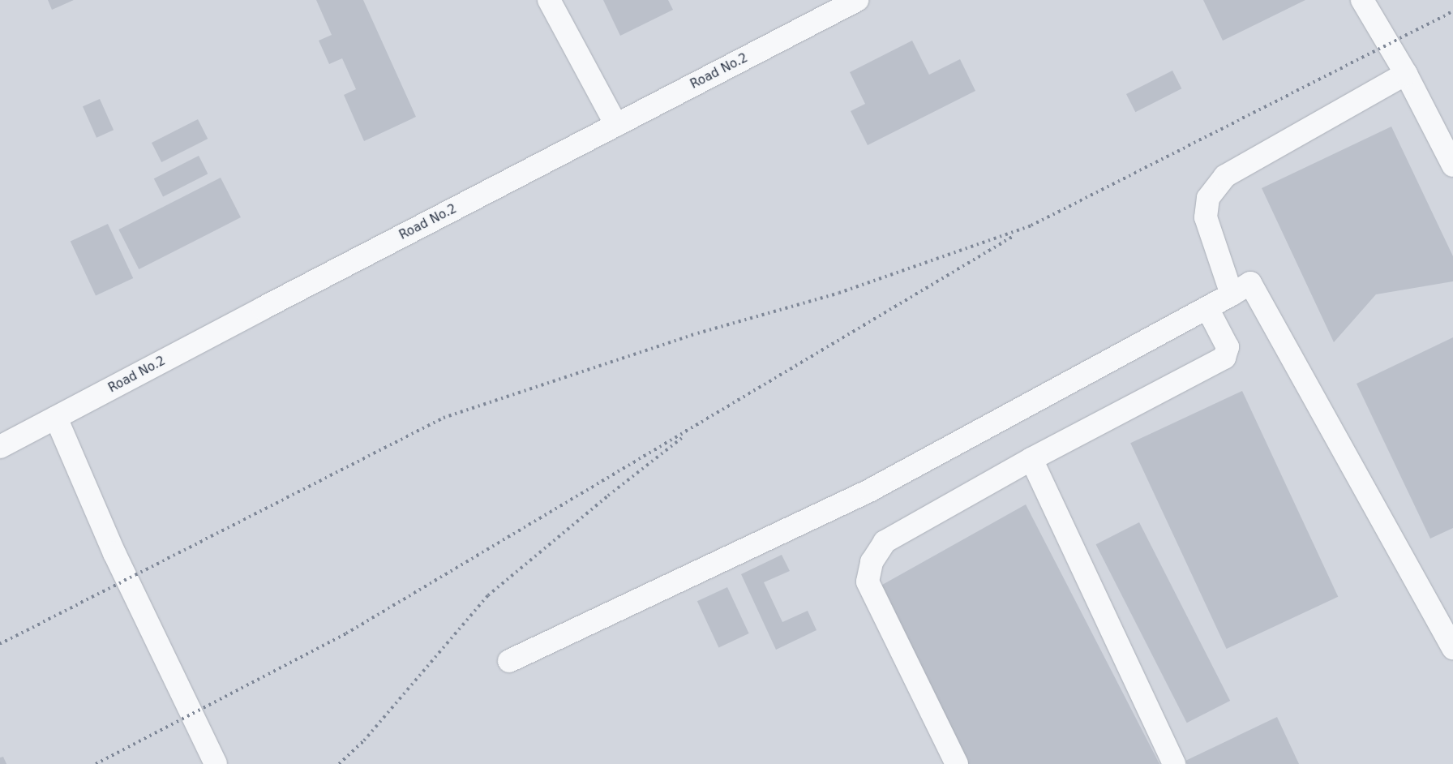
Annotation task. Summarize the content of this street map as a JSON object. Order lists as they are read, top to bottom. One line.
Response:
{"streets":{"lane":["Road No.2"]}}
